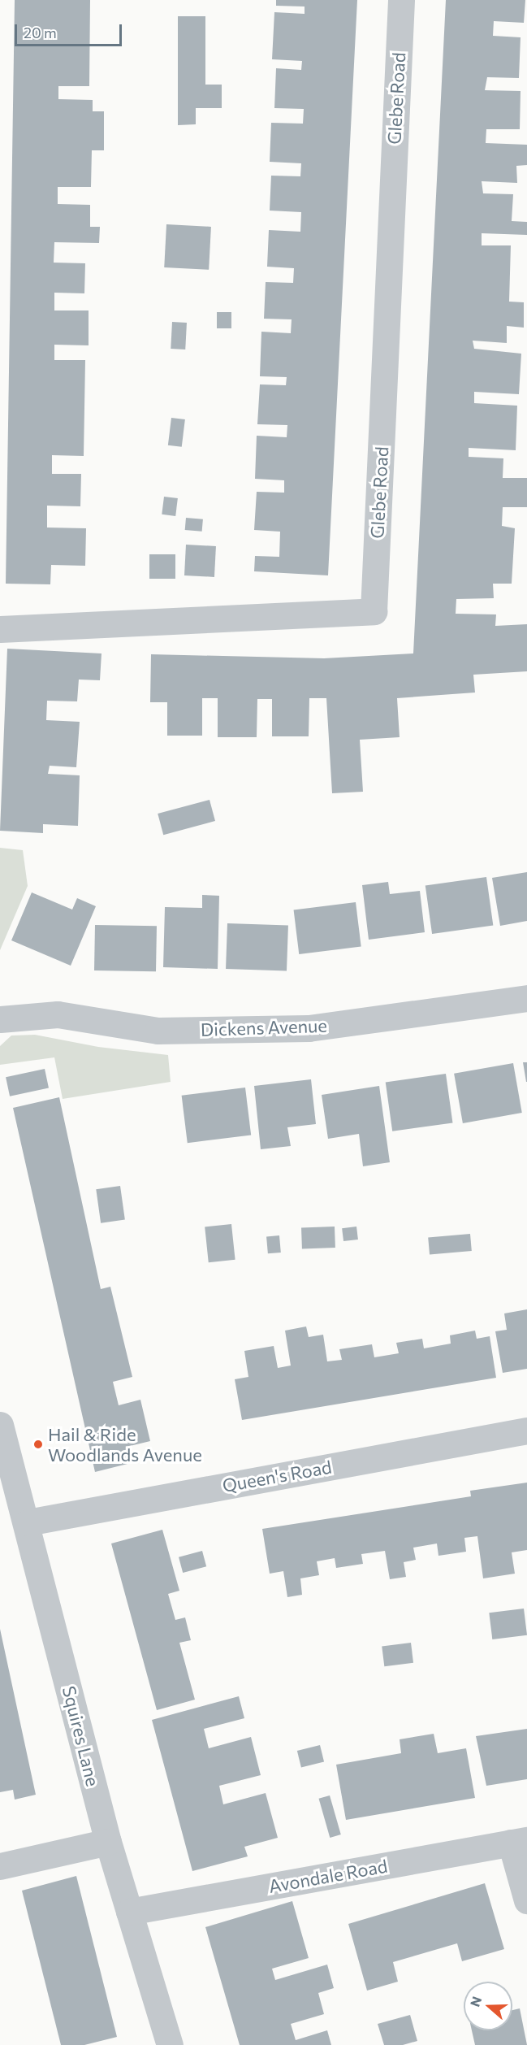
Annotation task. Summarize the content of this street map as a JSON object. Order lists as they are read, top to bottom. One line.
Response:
{"streets":{"street":["Glebe Road","Dickens Avenue","Queen's Road","Squires Lane","Avondale Road"]},"crossings":[["Queen's Road","Squires Lane"],["Squires Lane","Avondale Road"]],"places":["Hail & Ride Woodlands Avenue"],"scale_bar":"20 m","north":"left"}
